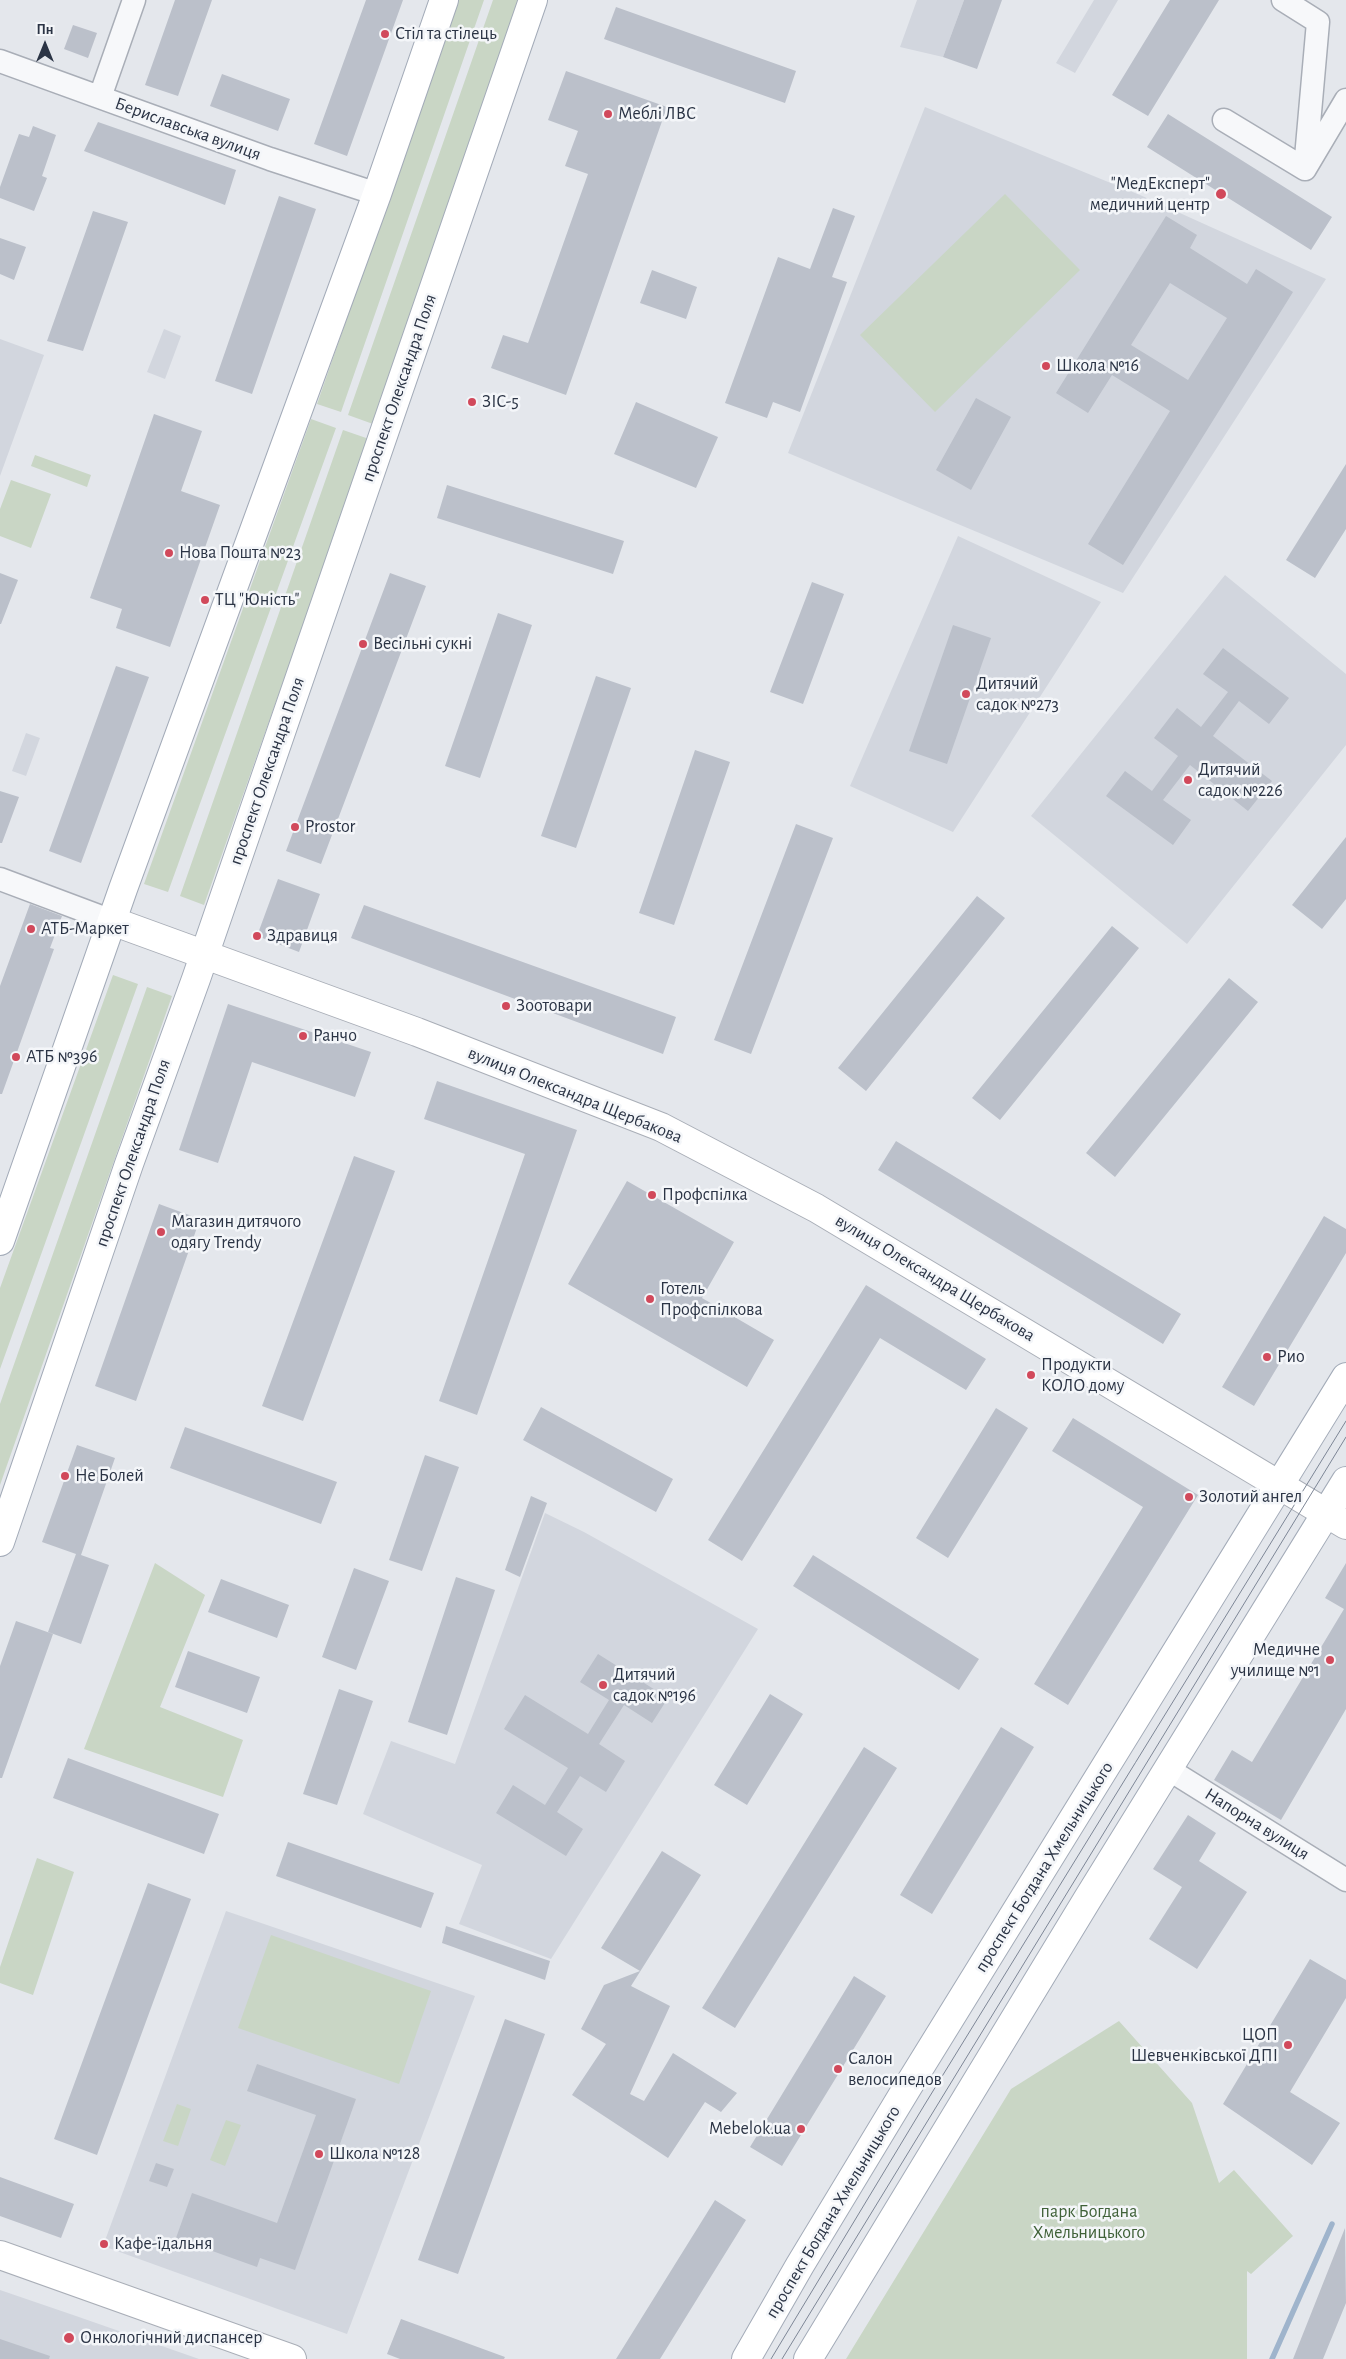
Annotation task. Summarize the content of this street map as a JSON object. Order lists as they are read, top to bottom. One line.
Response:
{"streets":{"main road":["проспект Олександра Поля","вулиця Олександра Щербакова","проспект Богдана Хмельницького"],"street":["Бериславська вулиця","Напорна вулиця"]},"crossings":[["проспект Олександра Поля","вулиця Олександра Щербакова"],["вулиця Олександра Щербакова","проспект Богдана Хмельницького"]],"parks":["парк Богдана Хмельницького"],"places":["Стіл та стілець","Меблі ЛВС","\"МедЕксперт\" медичний центр","Школа №16","ЗІС-5","Нова Пошта №23","ТЦ \"Юність\"","Весільні сукні","Дитячий садок №273","Дитячий садок №226","Prostor","АТБ-Маркет","Здравиця","Зоотовари","Ранчо","АТБ №396","Профспілка","Магазин дитячого одягу Trendy","Готель Профспілкова","Рио","Продукти КОЛО дому","Не Болей","Золотий ангел","Медичне училище №1","Дитячий садок №196","ЦОП Шевченківської ДПІ","Салон велосипедов","Mebelok.ua","Школа №128","Кафе-їдальня","Онкологічний диспансер"],"north":"top"}
